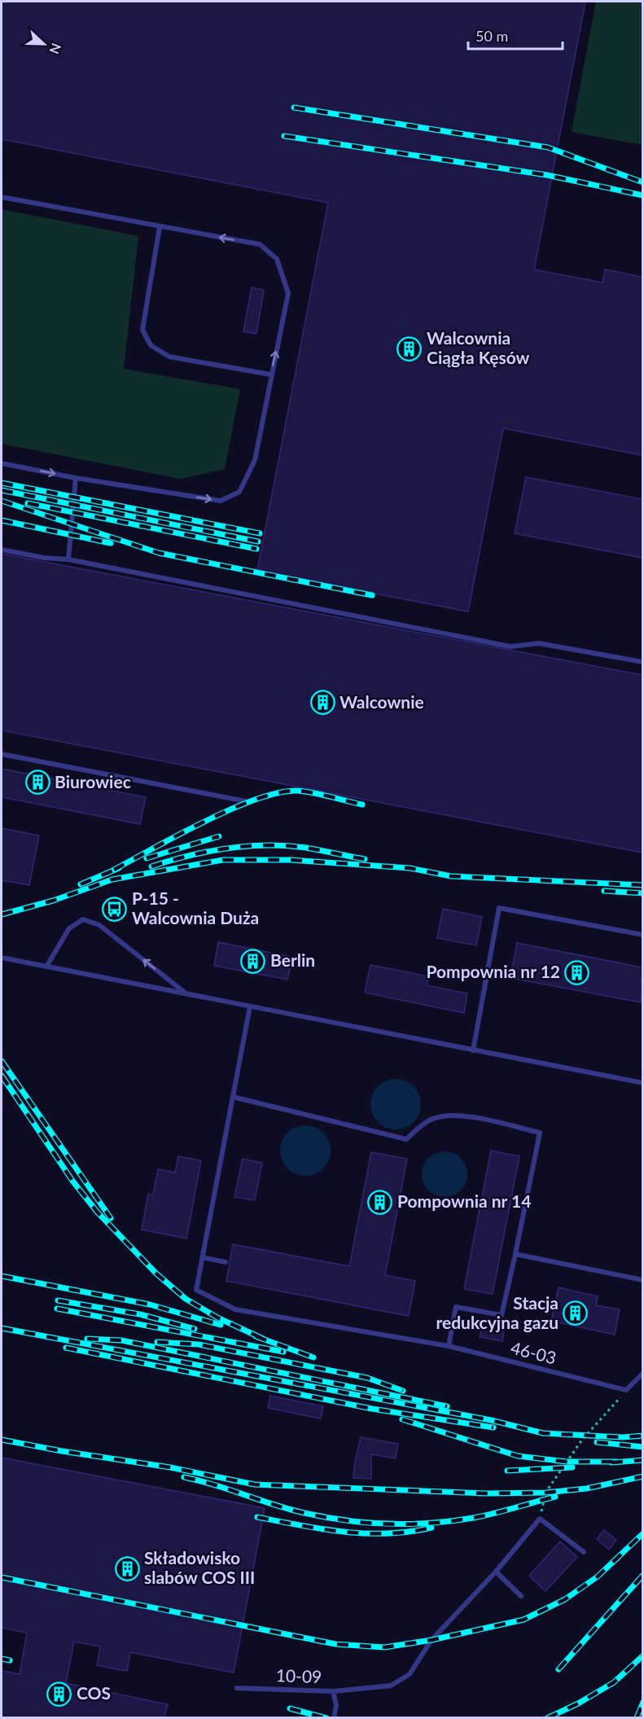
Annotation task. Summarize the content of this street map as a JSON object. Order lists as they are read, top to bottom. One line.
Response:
{"streets":{"lane":["46-03","10-09"]},"places":{"building":["Walcownia Ciągła Kęsów","Walcownie","Biurowiec","Berlin","Pompownia nr 12","Pompownia nr 14","Stacja redukcyjna gazu","Składowisko slabów COS III","COS"],"bus stop":["P-15 - Walcownia Duża"]},"scale_bar":"50 m","north":"right"}
